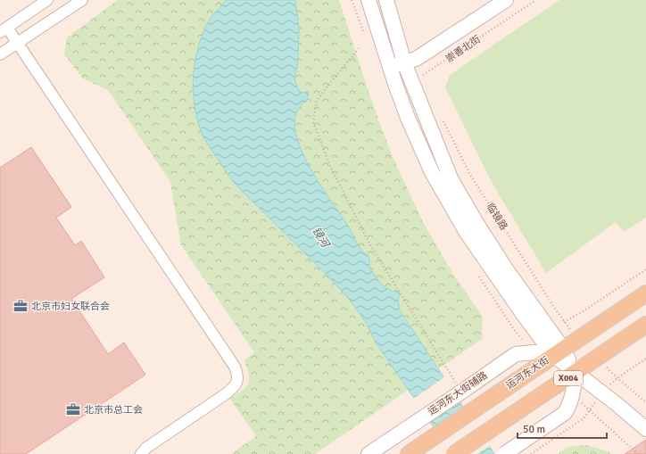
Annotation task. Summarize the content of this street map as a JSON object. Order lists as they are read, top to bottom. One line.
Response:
{"streets":{"main road":["运河东大街","X004"],"street":["崇善北街","临镜路","运河东大街辅路"]},"crossings":[["崇善北街","临镜路"],["临镜路","运河东大街"],["临镜路","X004"],["临镜路","运河东大街辅路"],["运河东大街","运河东大街辅路"]],"water":["镜河"],"places":{"office":["北京市妇女联合会","北京市总工会"]},"scale_bar":"50 m"}
